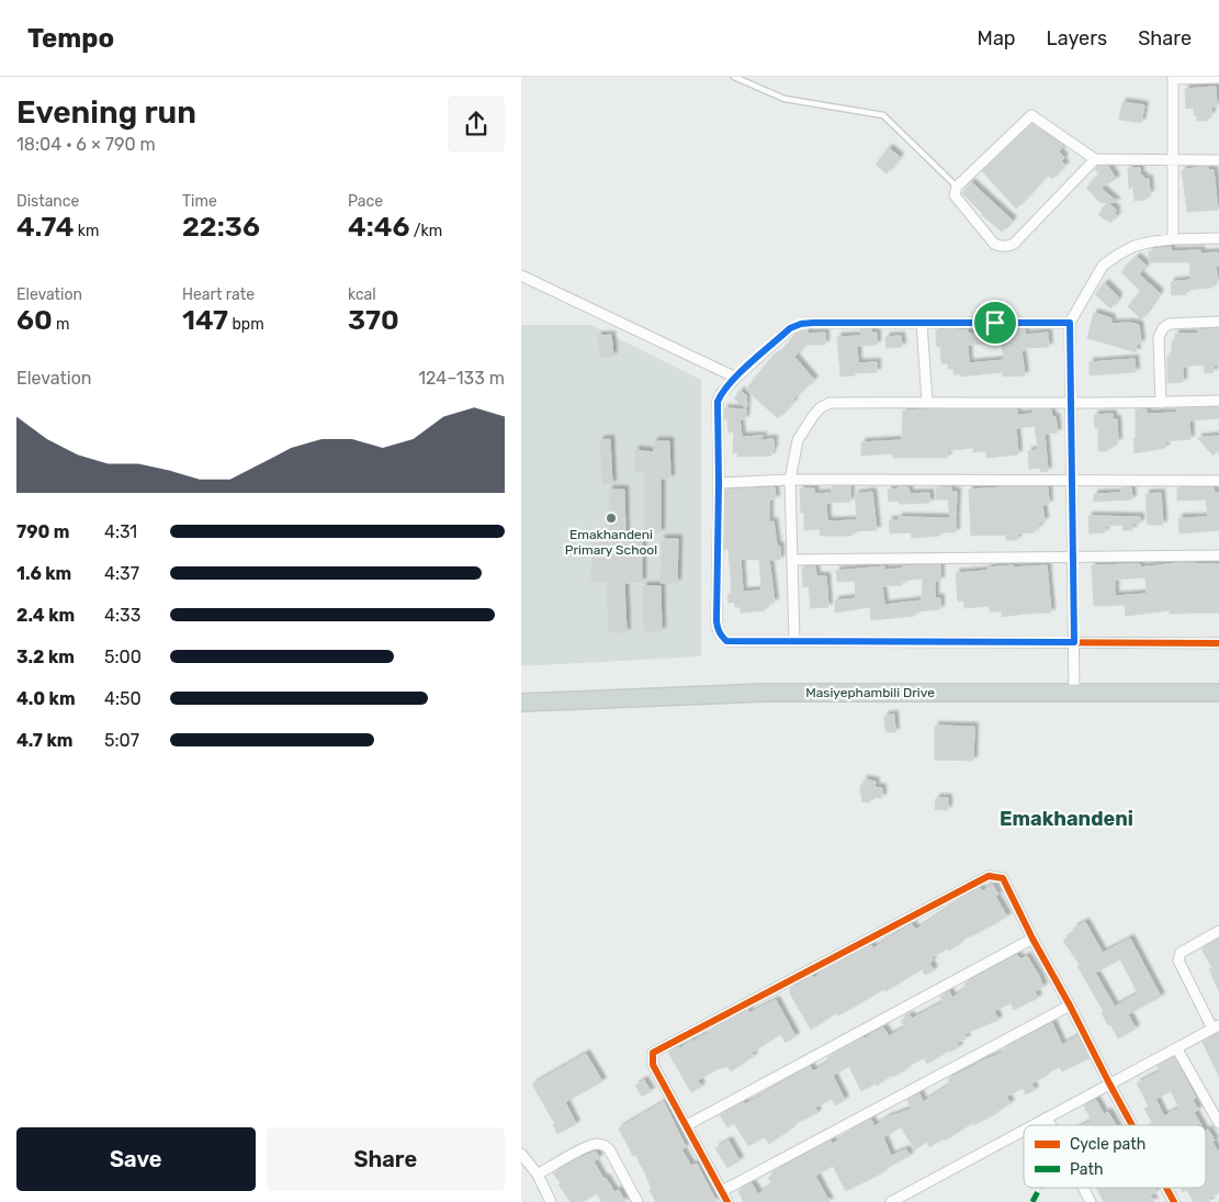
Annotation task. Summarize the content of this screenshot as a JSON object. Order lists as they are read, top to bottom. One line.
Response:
{"streets":{"main road":["Masiyephambili Drive"]},"districts":["Emakhandeni"],"places":["Emakhandeni Primary School"],"legend":["Cycle path","Path"],"page":{"header":"Tempo","nav":["Map","Layers","Share"],"heading":["Evening run","18:04 · 6 × 790 m"],"stats":[["Distance","4.74 km"],["Time","22:36"],["Pace","4:46 /km"],["Elevation","60 m"],["Heart rate","147 bpm"],["kcal","370"]],"chart":["Elevation","124–133 m"],"list":[{"name":"790 m","note":"4:31"},{"name":"1.6 km","note":"4:37"},{"name":"2.4 km","note":"4:33"},{"name":"3.2 km","note":"5:00"},{"name":"4.0 km","note":"4:50"},{"name":"4.7 km","note":"5:07"}],"buttons":["Save","Share"]}}
